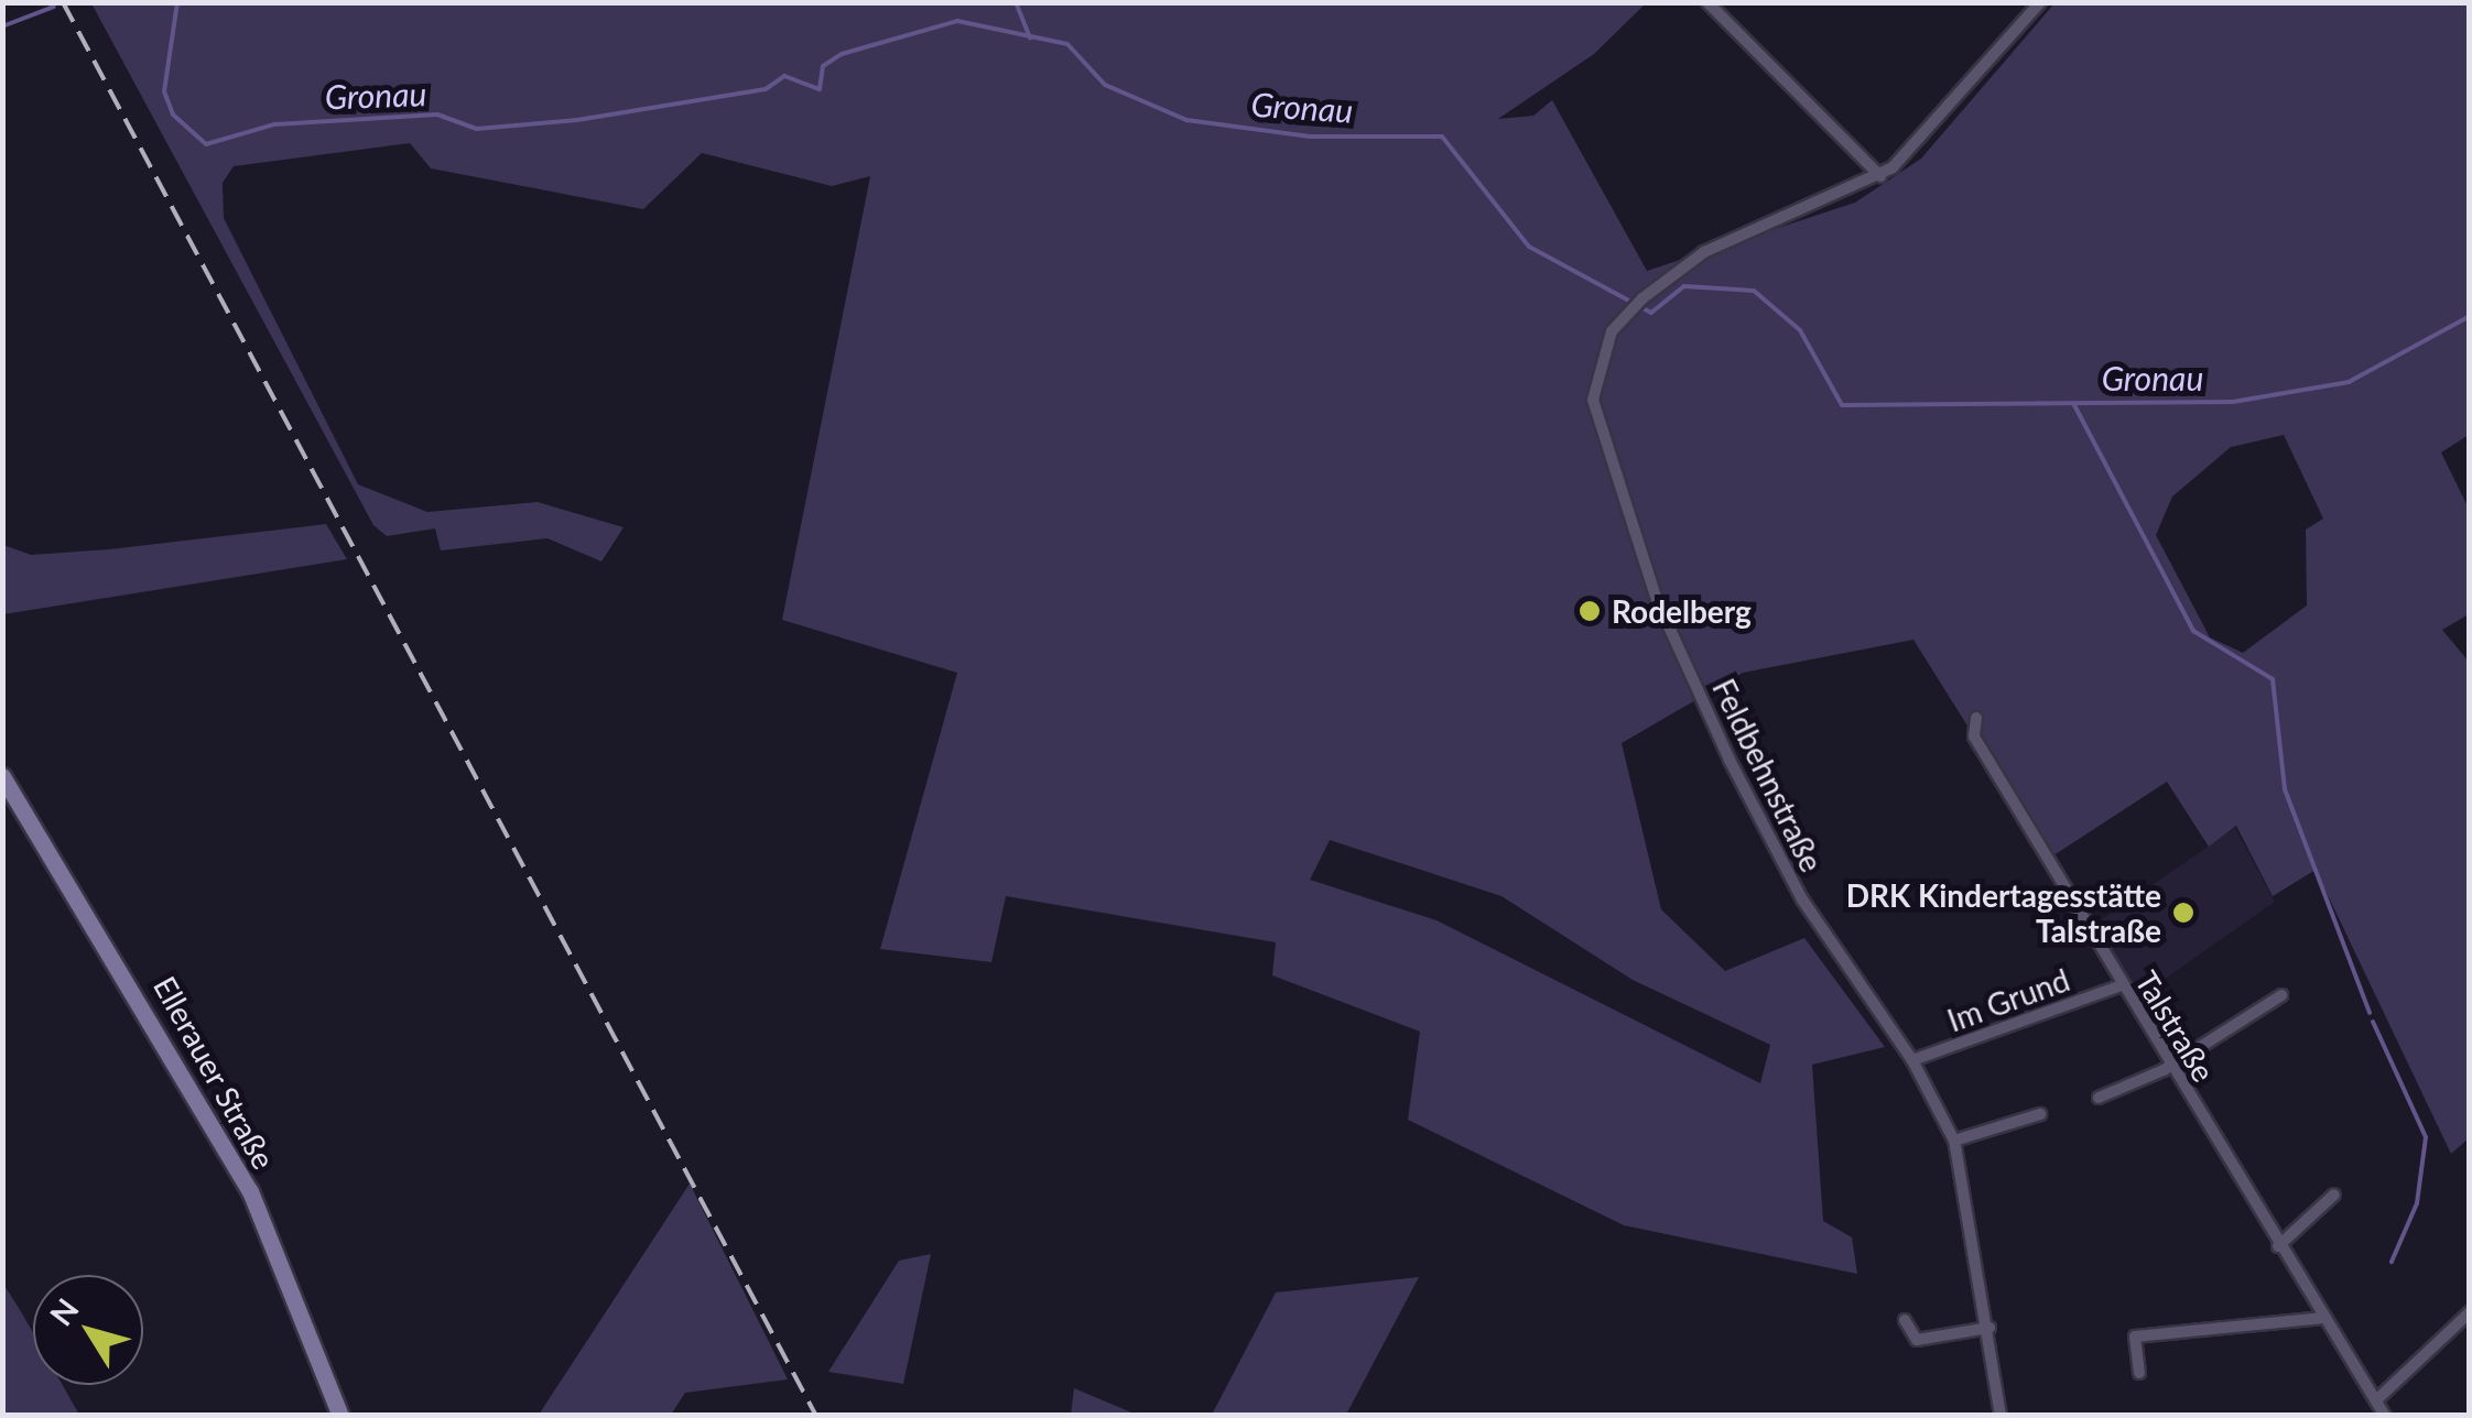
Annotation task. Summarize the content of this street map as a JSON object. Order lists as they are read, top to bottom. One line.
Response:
{"streets":{"main road":["Ellerauer Straße"],"street":["Feldbehnstraße","Im Grund","Talstraße"]},"crossings":[["Feldbehnstraße","Im Grund"],["Im Grund","Talstraße"]],"water":["Gronau"],"places":["Rodelberg","DRK Kindertagesstätte Talstraße"],"north":"top left"}
